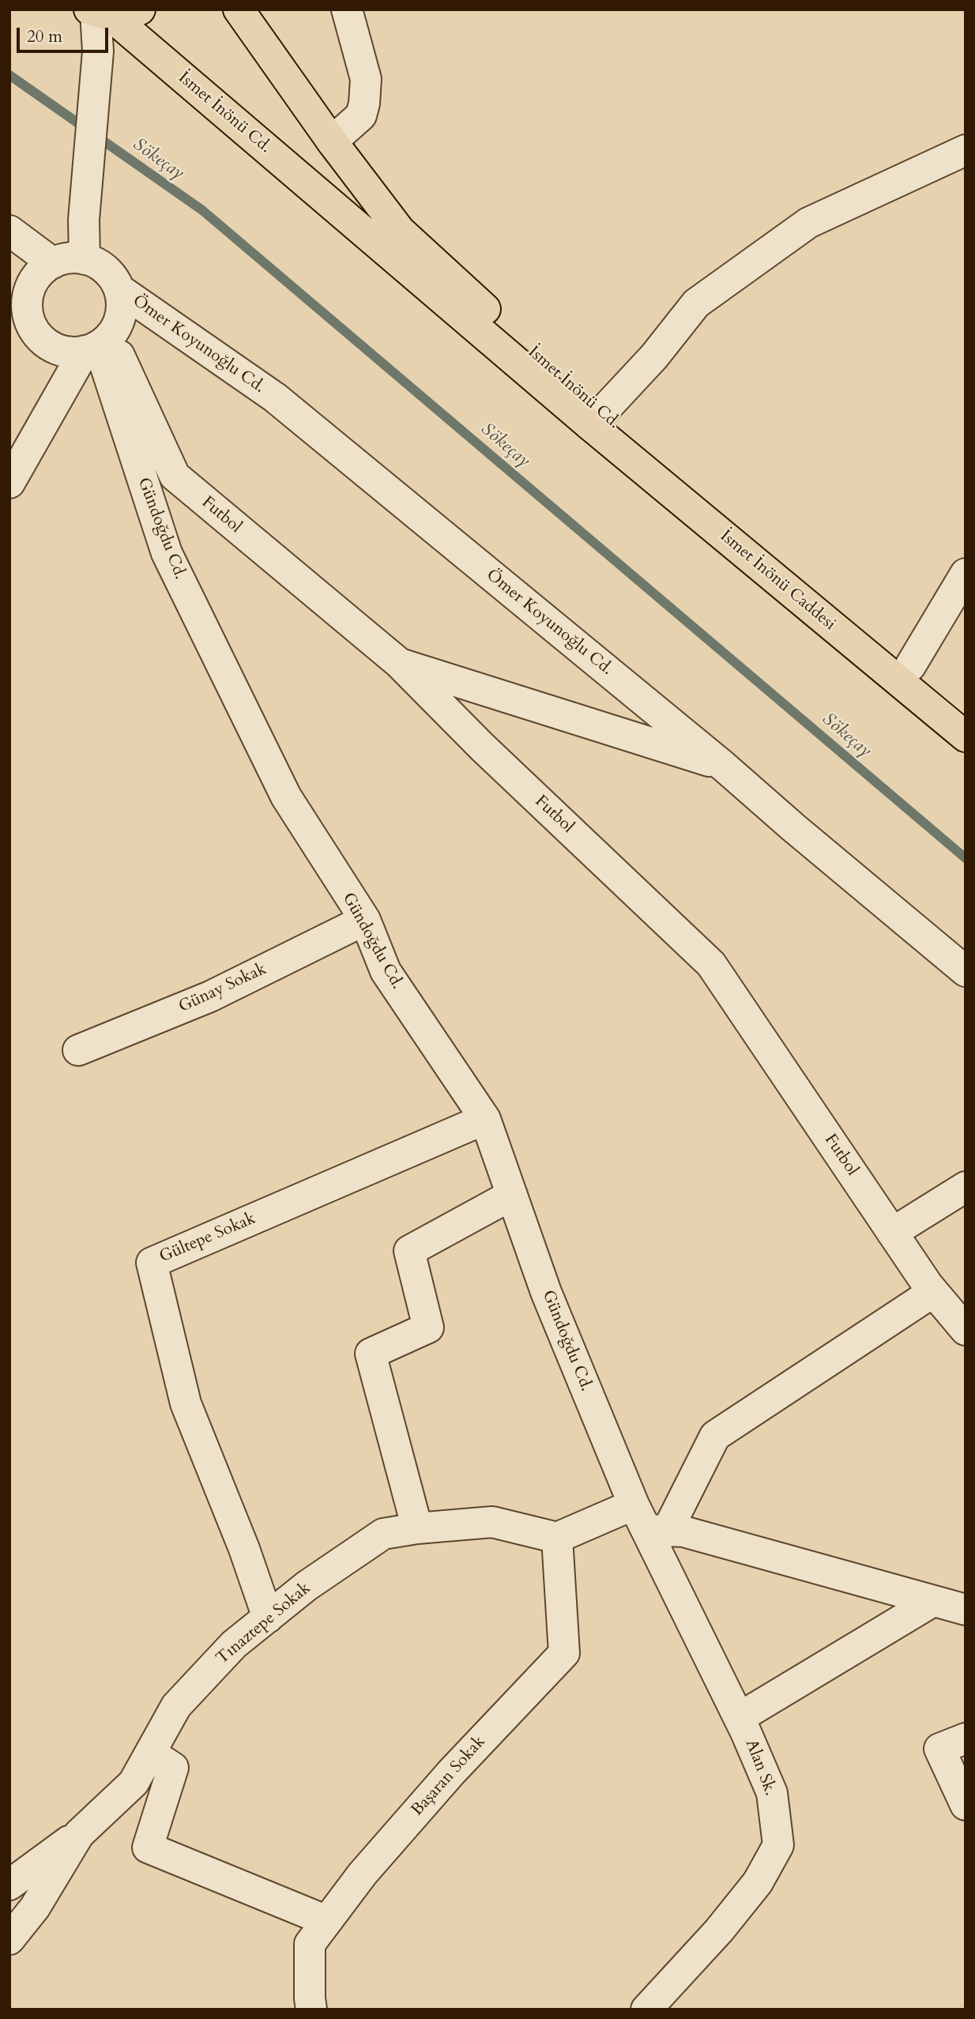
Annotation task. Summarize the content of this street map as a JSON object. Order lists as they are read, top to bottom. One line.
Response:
{"streets":{"main road":["İsmet İnönü Cd.","İsmet İnönü Caddesi"],"street":["Ömer Koyunoğlu Cd.","Futbol","Gündoğdu Cd.","Günay Sokak","Gültepe Sokak","Tınaztepe Sokak","Alan Sk.","Başaran Sokak"]},"crossings":[["İsmet İnönü Cd.","İsmet İnönü Caddesi"],["Ömer Koyunoğlu Cd.","Futbol"],["Ömer Koyunoğlu Cd.","Gündoğdu Cd."],["Futbol","Gündoğdu Cd."],["Gündoğdu Cd.","Günay Sokak"],["Gündoğdu Cd.","Gültepe Sokak"],["Gündoğdu Cd.","Alan Sk."],["Gültepe Sokak","Tınaztepe Sokak"],["Tınaztepe Sokak","Başaran Sokak"]],"water":["Sökeçay"],"scale_bar":"20 m"}
